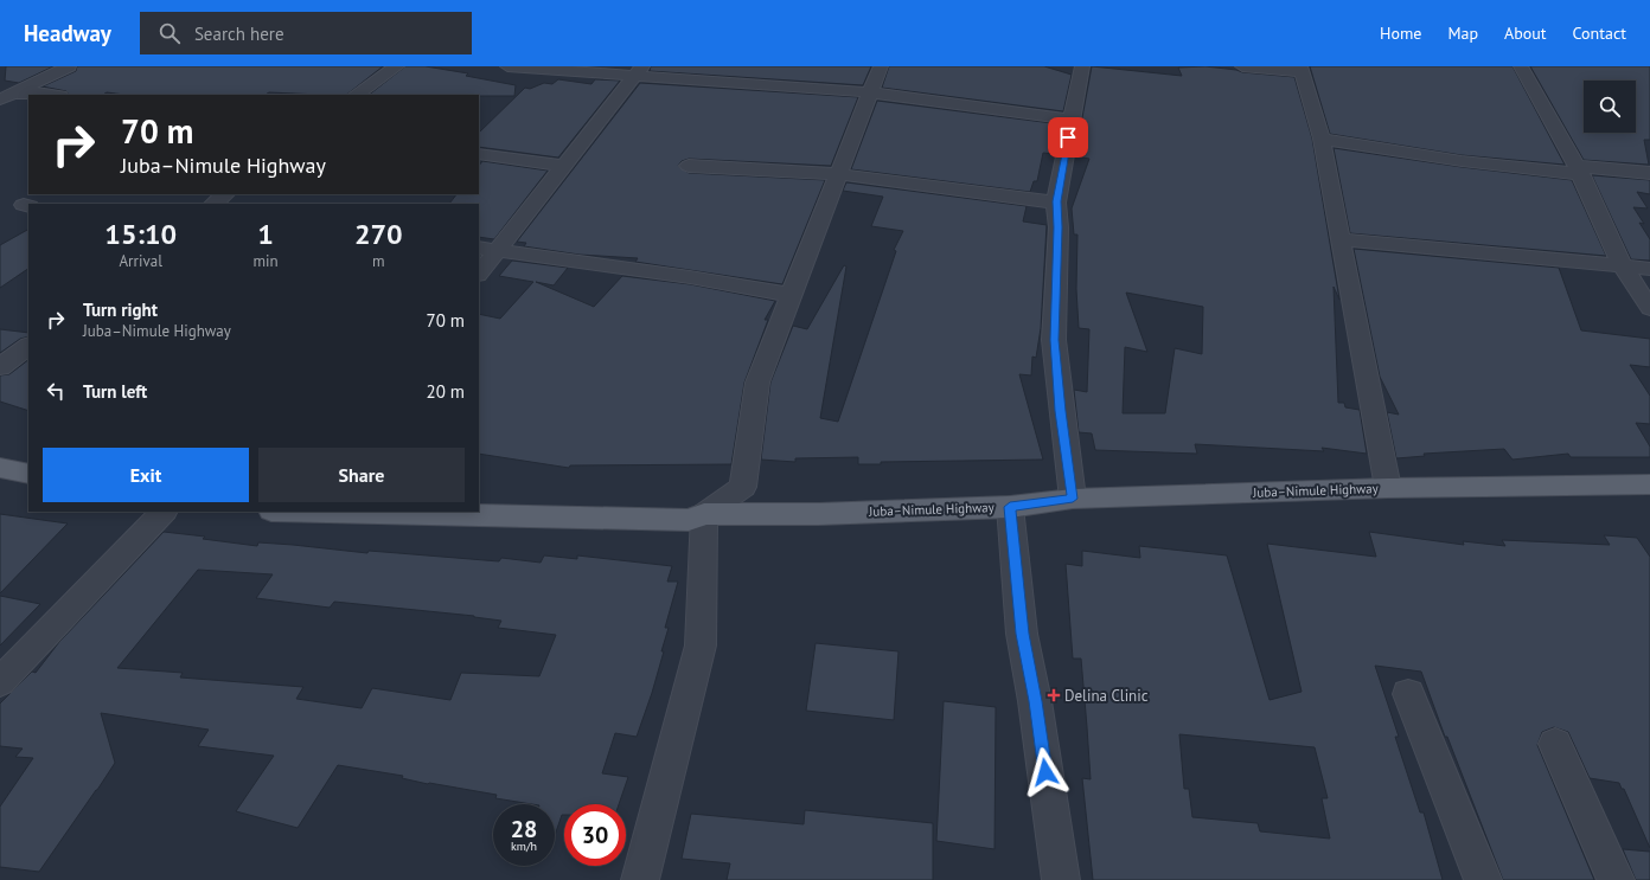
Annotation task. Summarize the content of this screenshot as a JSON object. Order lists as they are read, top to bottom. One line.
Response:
{"streets":{"main road":["Juba–Nimule Highway"]},"places":{"health":["Delina Clinic"]},"page":{"header":"Headway","search":"Search here","nav":["Home","Map","About","Contact"],"turn":["70 m","Juba–Nimule Highway"],"eta":["15:10","Arrival","1","min","270","m"],"list":[{"name":"Turn right","note":"Juba–Nimule Highway","value":"70 m"},{"name":"Turn left","value":"20 m"}],"buttons":["Exit","Share"],"speed":"28 km/h","limit":"30"}}
